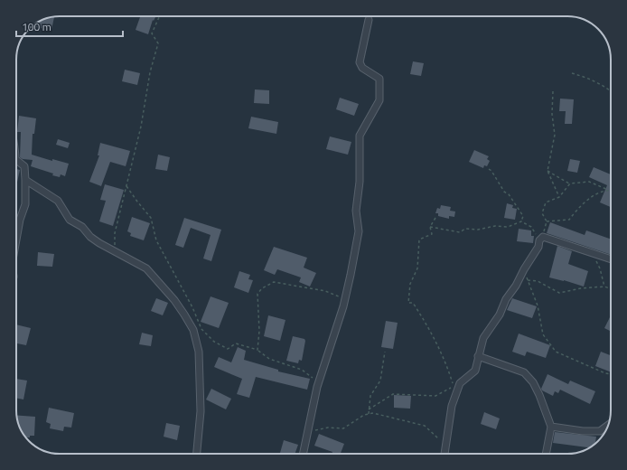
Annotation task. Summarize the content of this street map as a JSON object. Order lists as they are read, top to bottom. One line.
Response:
{"scale_bar":"100 m"}
